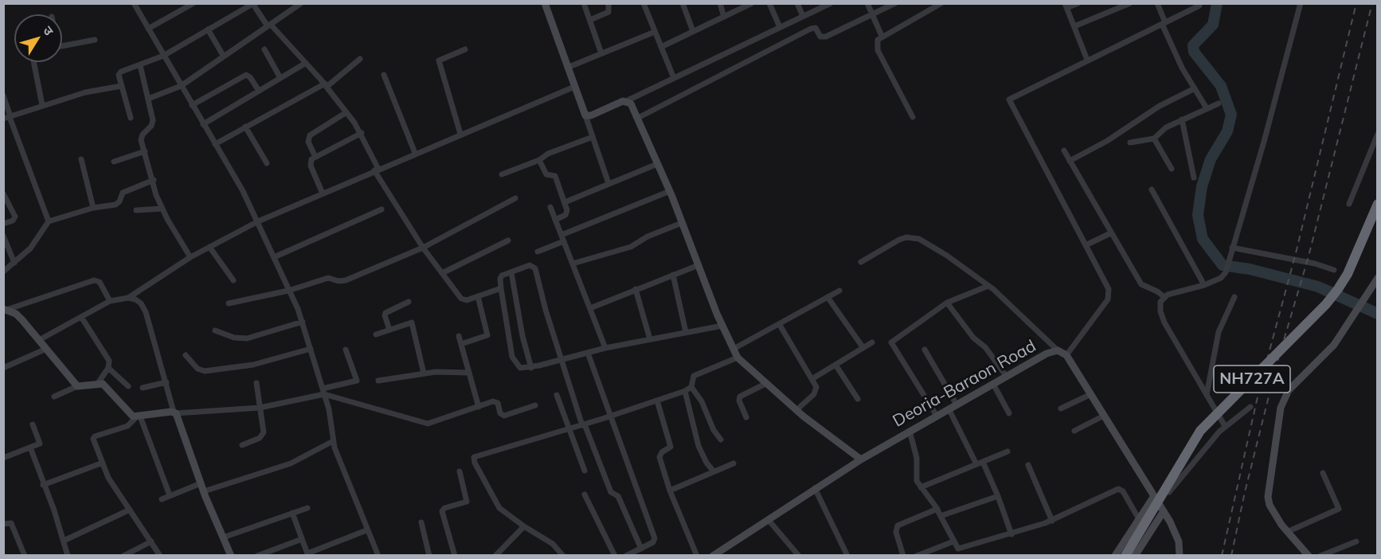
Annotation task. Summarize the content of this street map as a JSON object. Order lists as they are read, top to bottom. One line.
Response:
{"streets":{"highway":["NH727A"],"street":["Deoria-Baraon Road"]},"north":"top right"}
